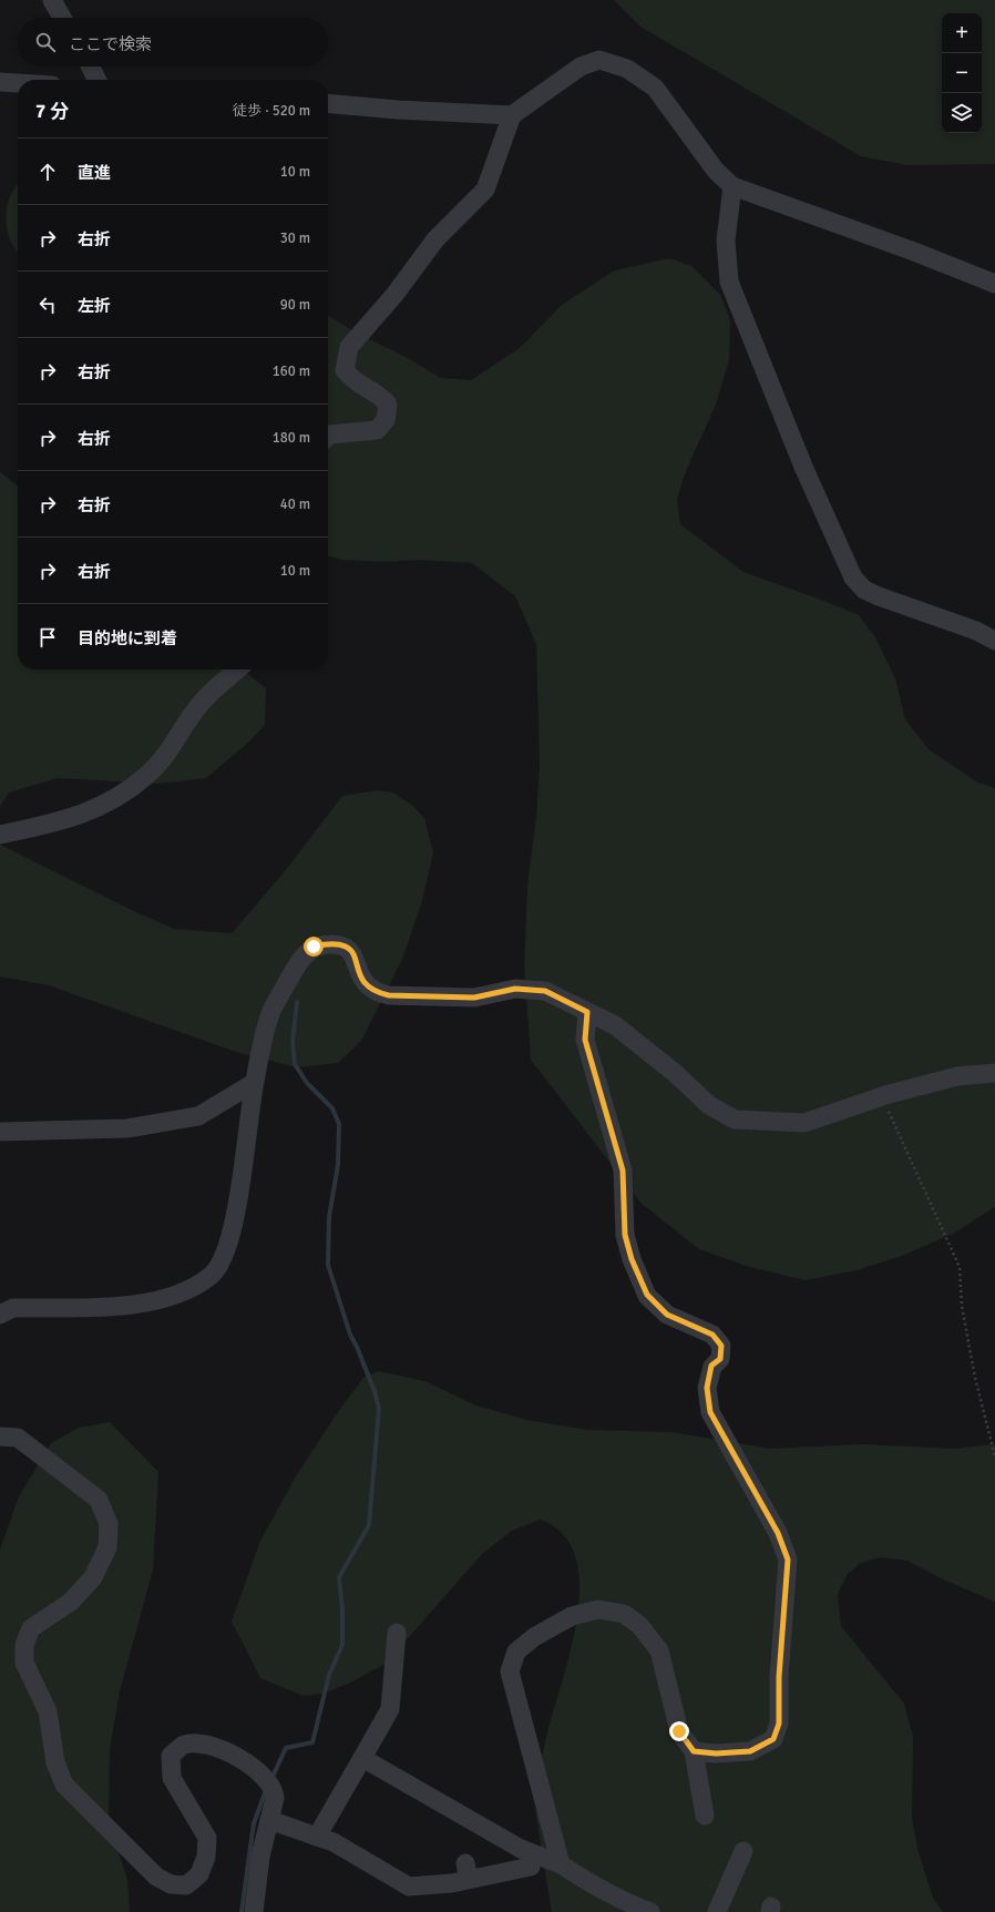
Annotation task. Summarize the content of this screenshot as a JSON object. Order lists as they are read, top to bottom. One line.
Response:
{"page":{"map_buttons":["+","−"],"search":"ここで検索","heading":["7 分","徒歩 · 520 m"],"list":[["直進","10 m"],["右折","30 m"],["左折","90 m"],["右折","160 m"],["右折","180 m"],["右折","40 m"],["右折","10 m"],"目的地に到着"]}}
